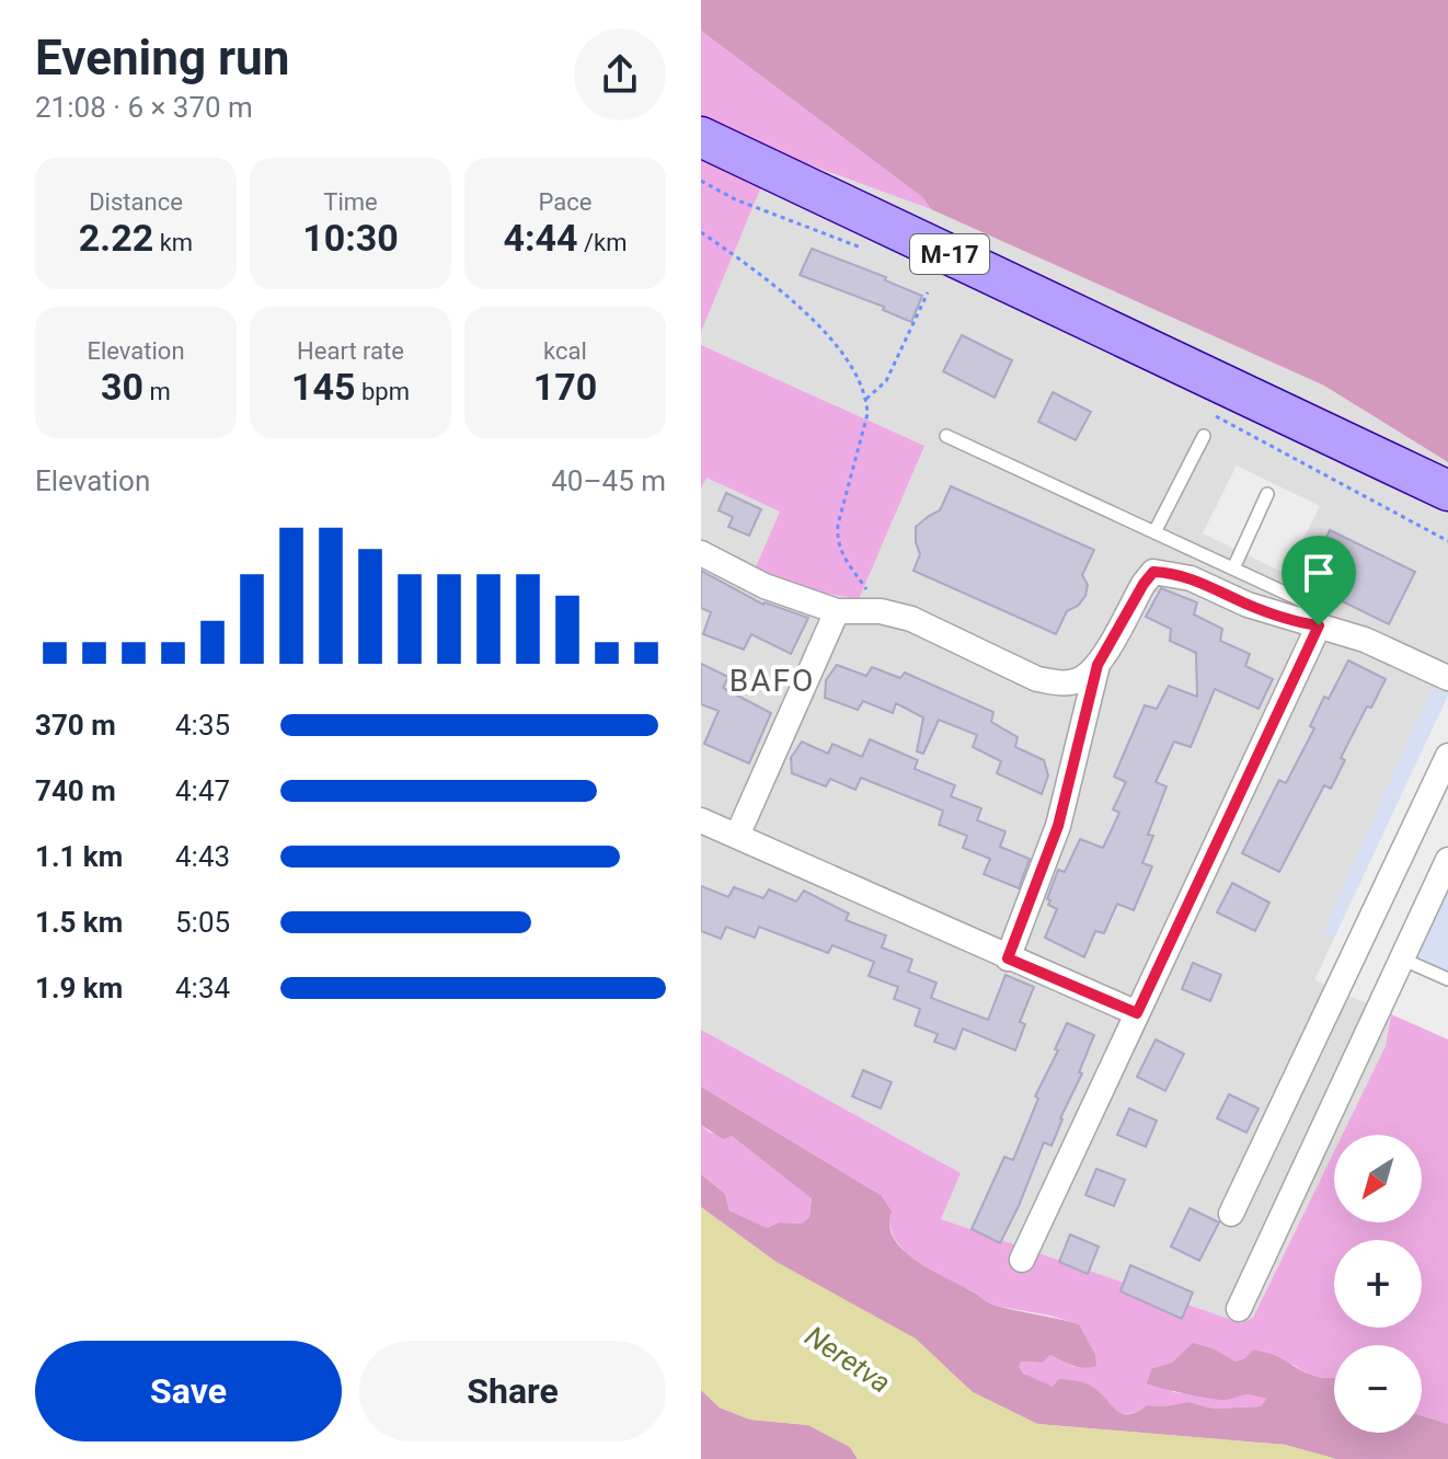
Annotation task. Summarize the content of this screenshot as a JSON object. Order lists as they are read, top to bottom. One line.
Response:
{"streets":{"main road":["M-17"]},"districts":["BAFO"],"water":["Neretva"],"north":"bottom left","page":{"heading":["Evening run","21:08 · 6 × 370 m"],"stats":[["Distance","2.22 km"],["Time","10:30"],["Pace","4:44 /km"],["Elevation","30 m"],["Heart rate","145 bpm"],["kcal","170"]],"chart":["Elevation","40–45 m"],"list":[{"name":"370 m","note":"4:35"},{"name":"740 m","note":"4:47"},{"name":"1.1 km","note":"4:43"},{"name":"1.5 km","note":"5:05"},{"name":"1.9 km","note":"4:34"}],"map_buttons":["+","−"],"buttons":["Save","Share"]}}
